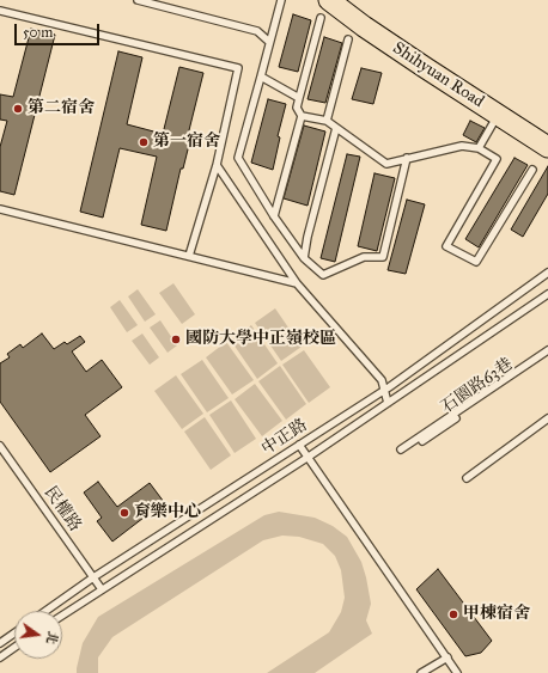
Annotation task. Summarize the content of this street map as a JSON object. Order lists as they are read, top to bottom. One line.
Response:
{"streets":{"main road":["Shihyuan Road"],"lane":["石園路63巷","中正路","民權路"]},"crossings":[["中正路","民權路"]],"places":["第二宿舍","第一宿舍","國防大學中正嶺校區","育樂中心","甲棟宿舍"],"scale_bar":"50 m","north":"right"}
